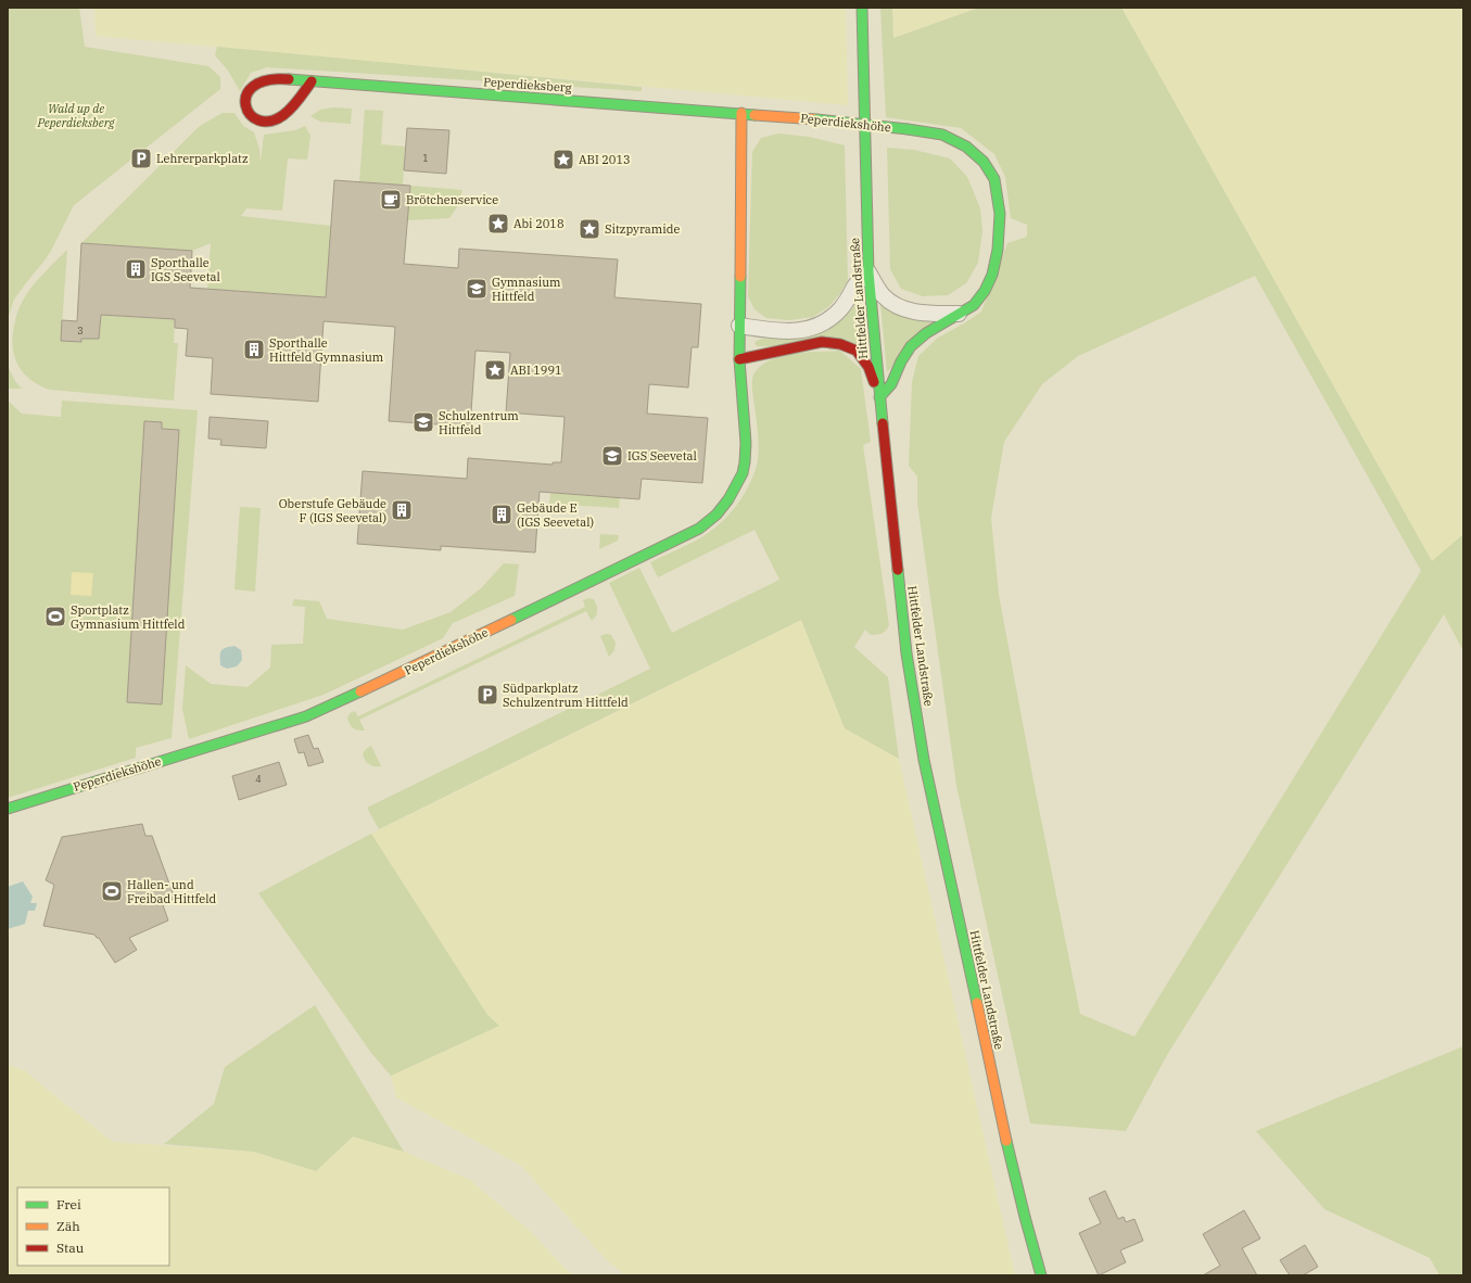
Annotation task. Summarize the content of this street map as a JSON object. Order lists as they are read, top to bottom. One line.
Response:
{"streets":{"street":["Peperdieksberg","Peperdiekshöhe","Hittfelder Landstraße"]},"crossings":[["Peperdieksberg","Peperdiekshöhe"],["Peperdiekshöhe","Hittfelder Landstraße"]],"parks":["Wald up de Peperdieksberg"],"places":{"parking":["Lehrerparkplatz","Südparkplatz Schulzentrum Hittfeld"],"place":["ABI 2013","Abi 2018","Sitzpyramide","ABI 1991"],"cafe":["Brötchenservice"],"building":["Sporthalle IGS Seevetal","Sporthalle Hittfeld Gymnasium","Oberstufe Gebäude F (IGS Seevetal)","Gebäude E (IGS Seevetal)"],"school or university":["Gymnasium Hittfeld","Schulzentrum Hittfeld","IGS Seevetal"],"sports":["Sportplatz Gymnasium Hittfeld","Hallen- und Freibad Hittfeld"]},"house_numbers":["1","3","4"],"legend":["Frei","Zäh","Stau"]}
